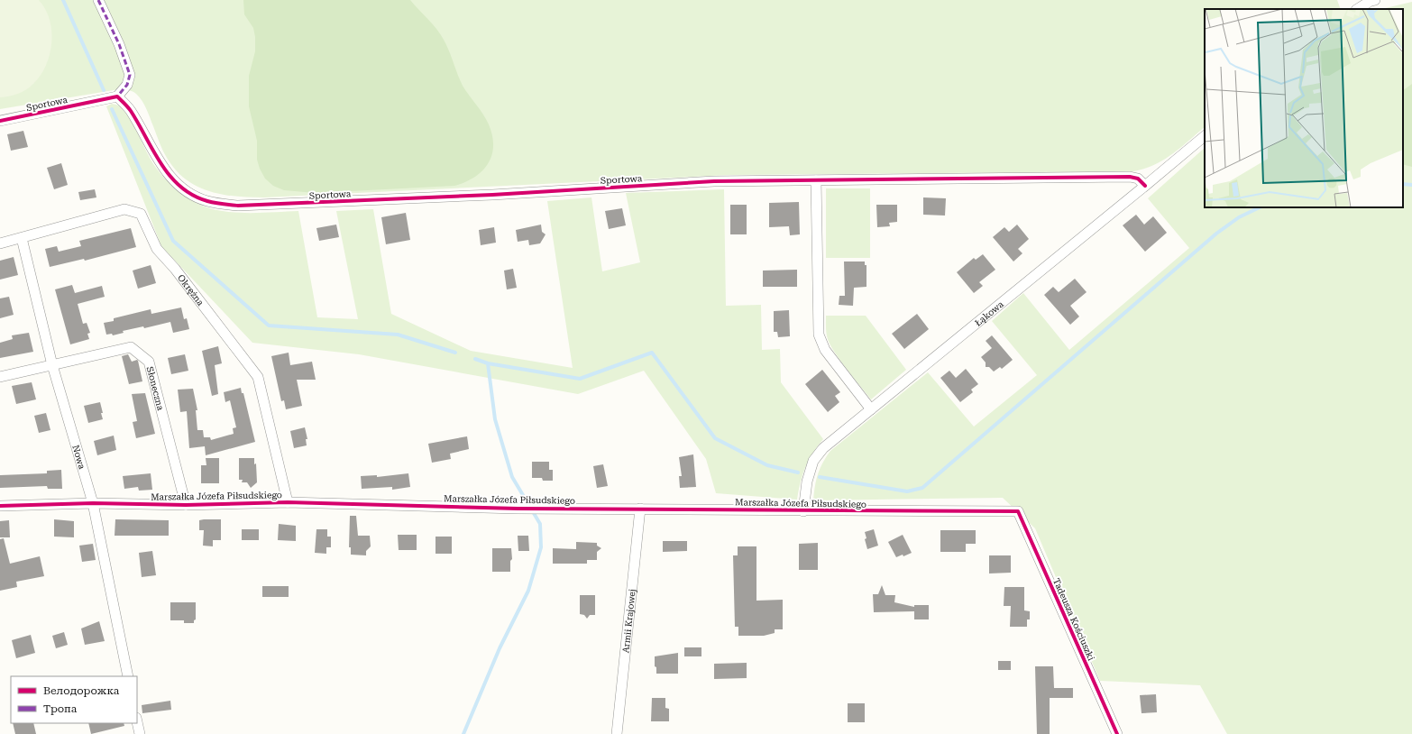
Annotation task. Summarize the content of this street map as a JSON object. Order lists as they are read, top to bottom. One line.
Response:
{"streets":{"street":["Sportowa","Okrężna","Łąkowa","Słoneczna","Nowa","Marszałka Józefa Piłsudskiego","Tadeusza Kościuszki","Armii Krajowej"]},"crossings":[["Sportowa","Łąkowa"],["Okrężna","Nowa"],["Okrężna","Marszałka Józefa Piłsudskiego"],["Łąkowa","Marszałka Józefa Piłsudskiego"],["Słoneczna","Nowa"],["Słoneczna","Marszałka Józefa Piłsudskiego"],["Nowa","Marszałka Józefa Piłsudskiego"],["Marszałka Józefa Piłsudskiego","Tadeusza Kościuszki"],["Marszałka Józefa Piłsudskiego","Armii Krajowej"]],"legend":["Велодорожка","Тропа"]}
